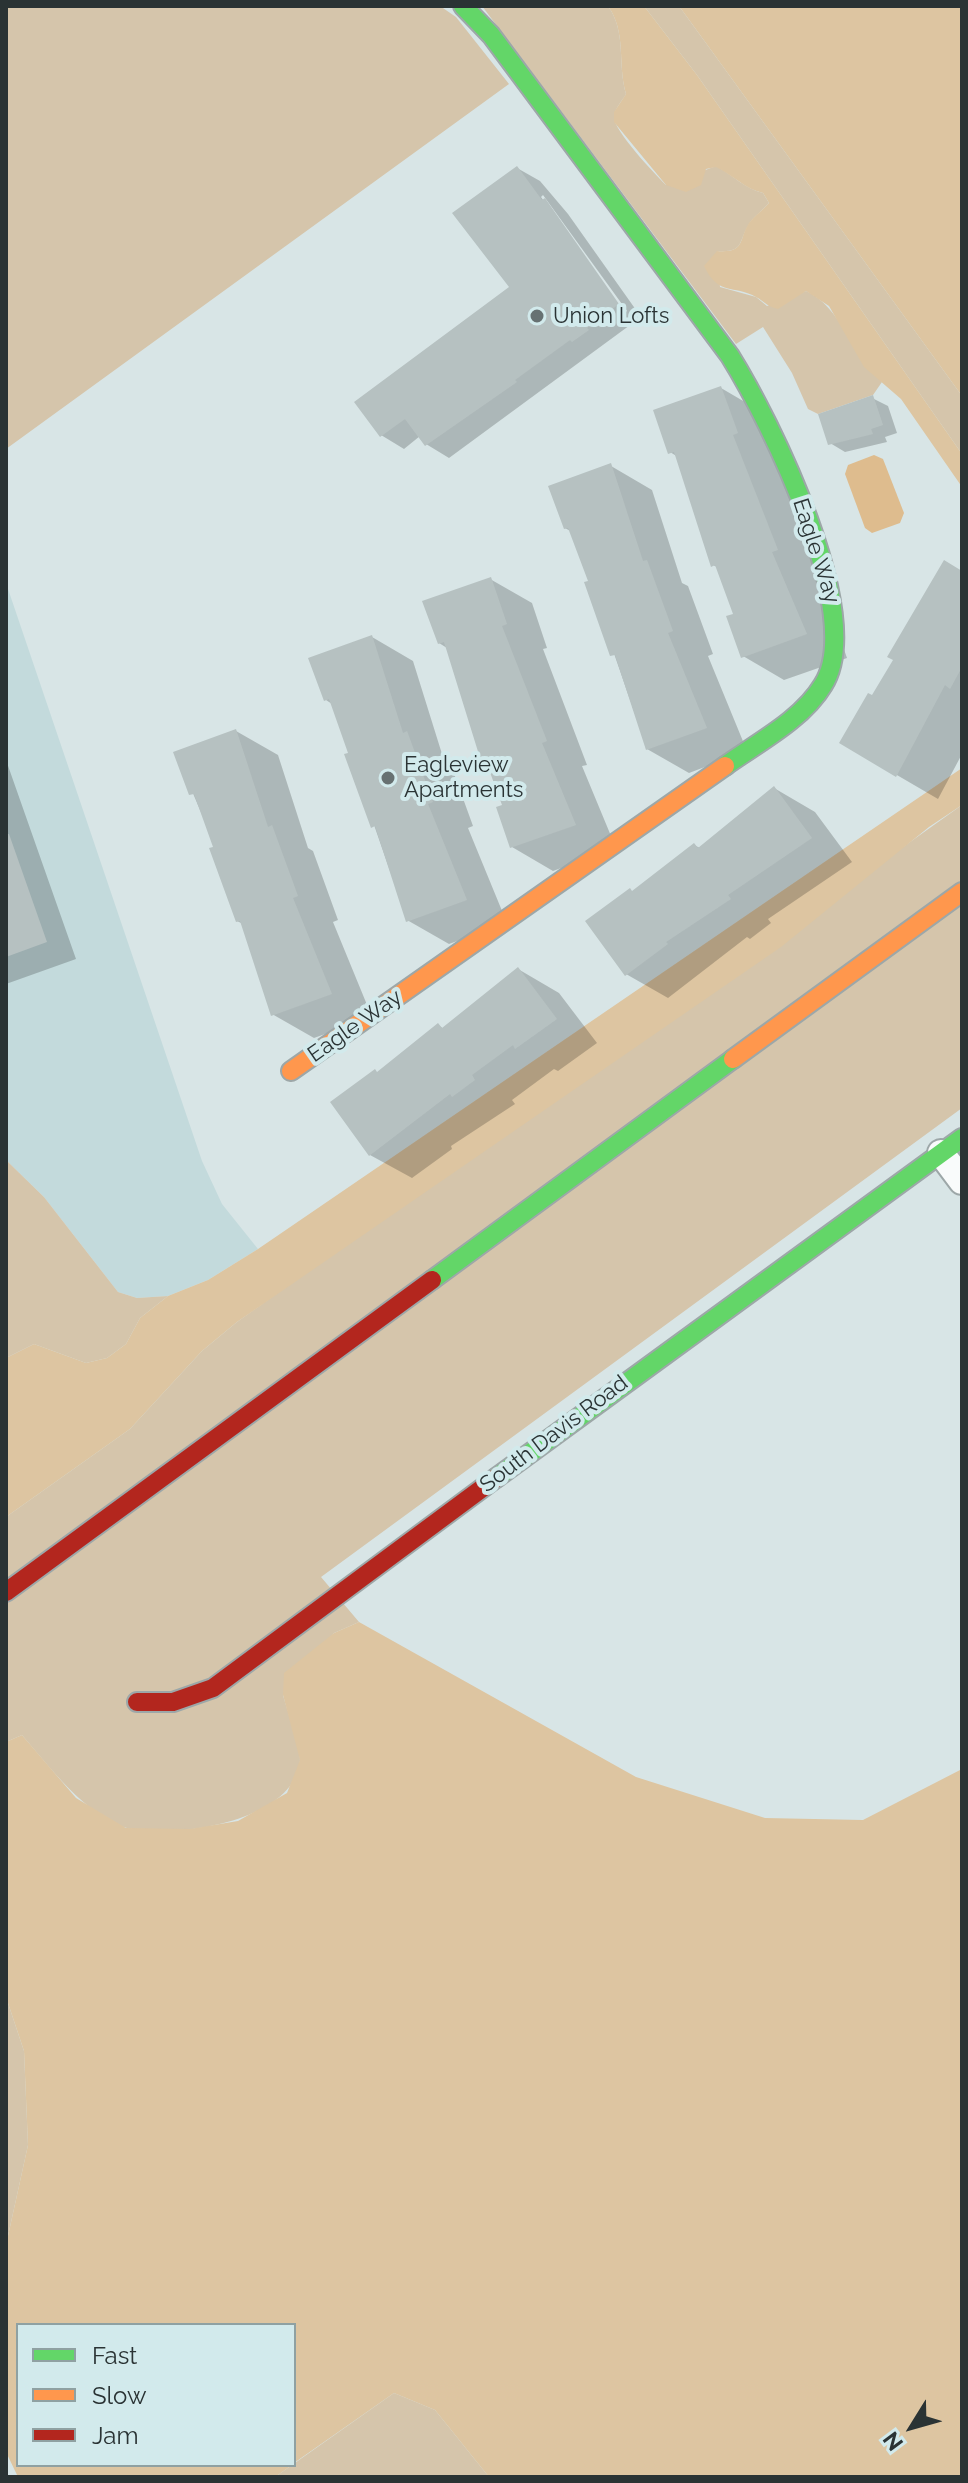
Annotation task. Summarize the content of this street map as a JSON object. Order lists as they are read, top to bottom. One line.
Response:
{"streets":{"street":["Eagle Way","South Davis Road"]},"places":["Union Lofts","Eagleview Apartments"],"legend":["Fast","Slow","Jam"],"north":"bottom left"}
